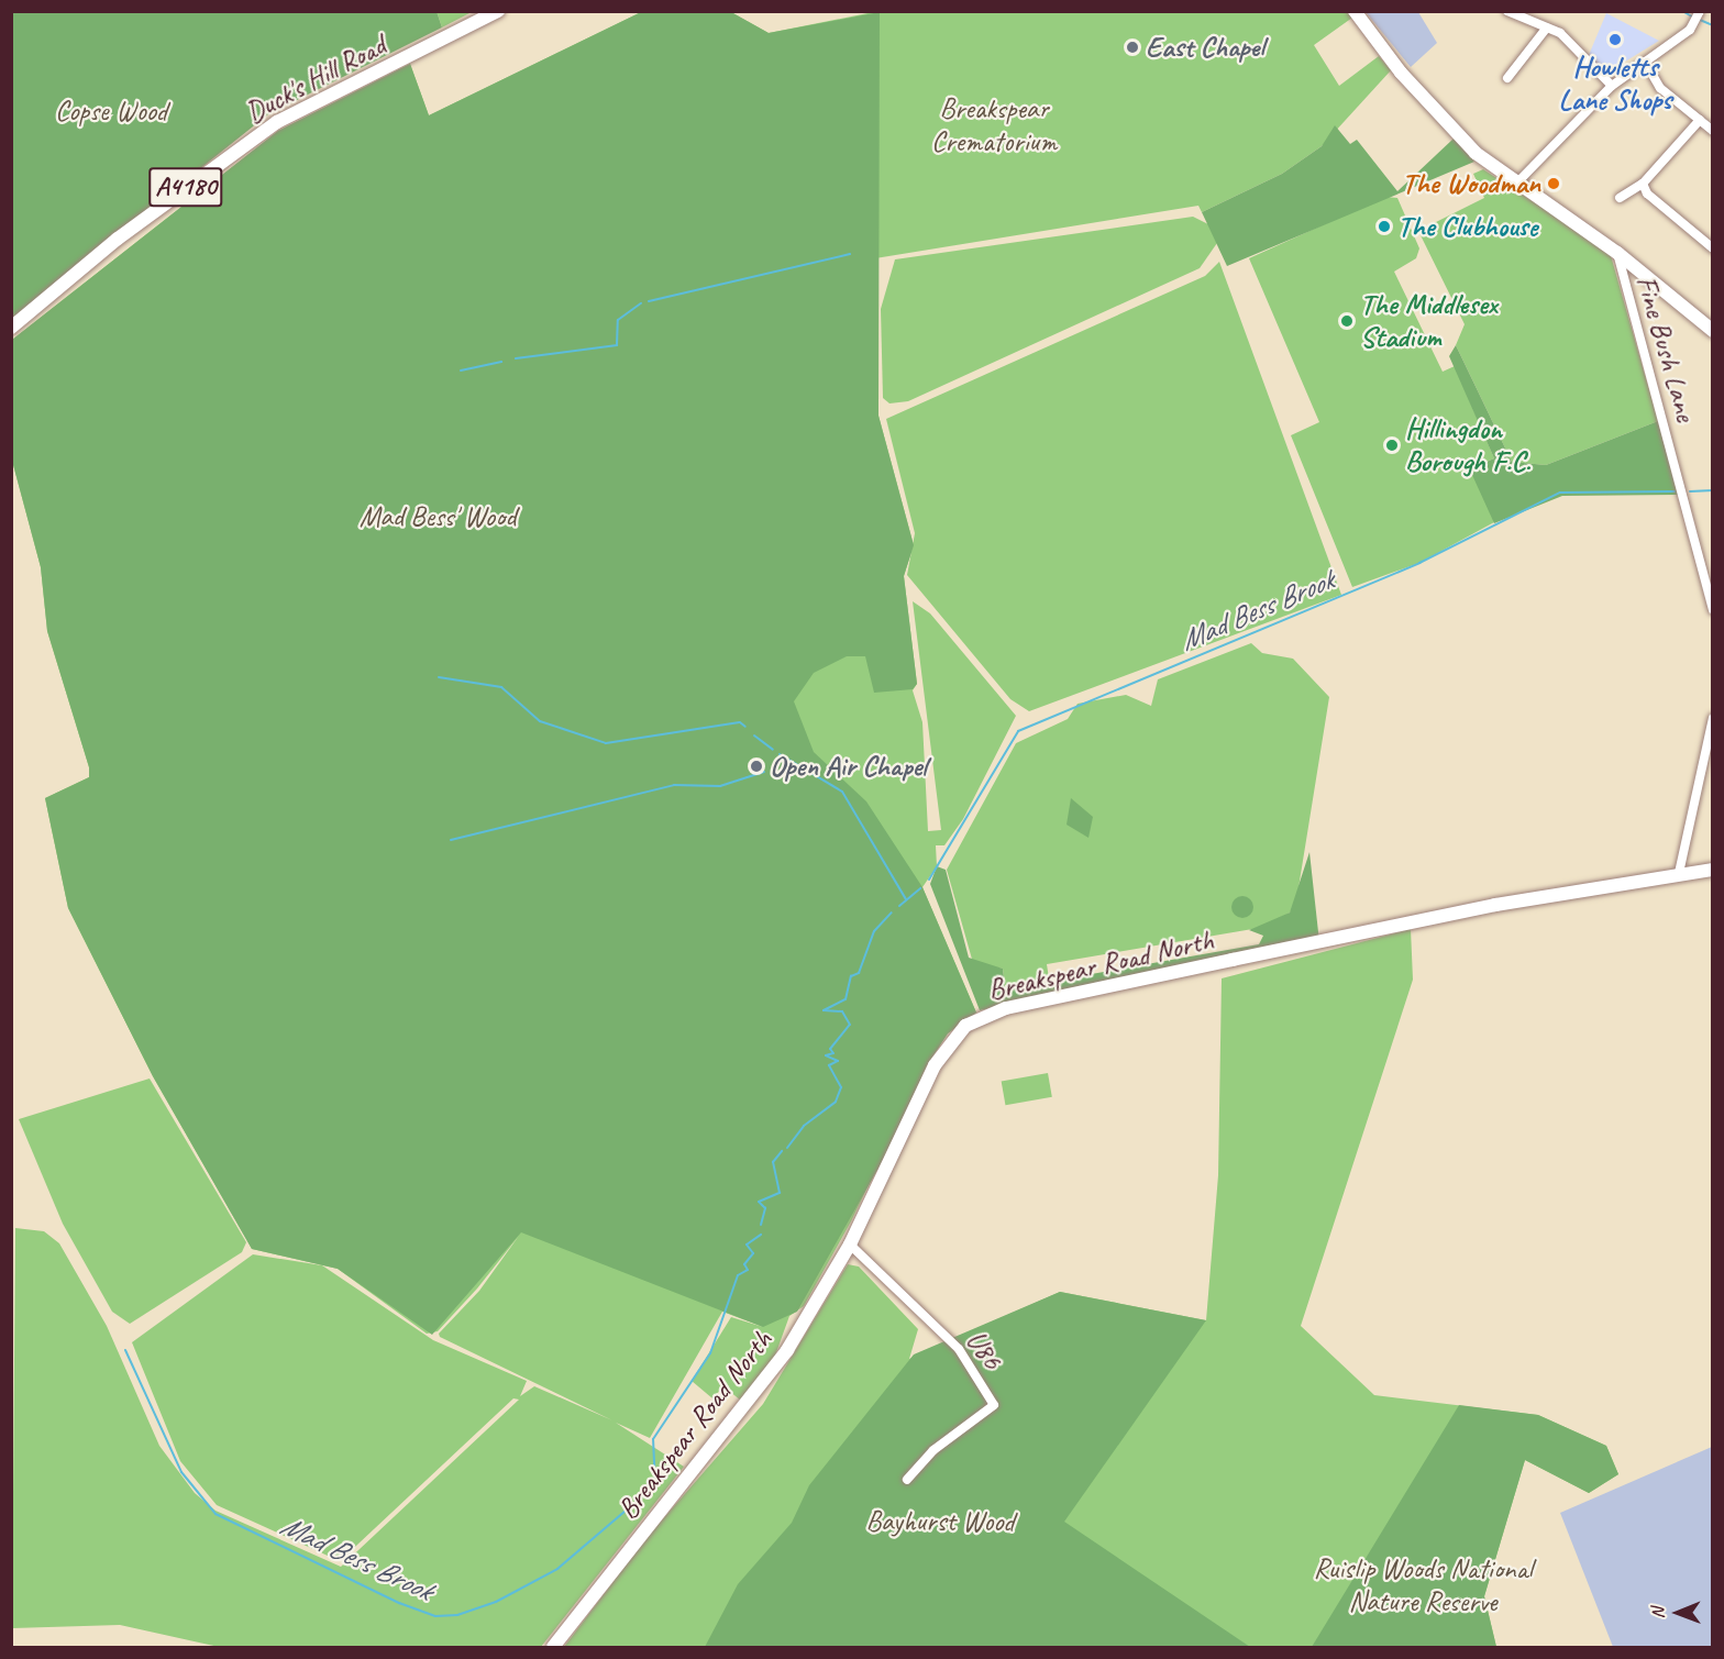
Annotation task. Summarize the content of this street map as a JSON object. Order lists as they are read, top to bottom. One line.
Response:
{"streets":{"street":["Duck's Hill Road","A4180","Fine Bush Lane","Breakspear Road North","U86"]},"crossings":[["Breakspear Road North","U86"]],"water":["Mad Bess Brook"],"parks":["Breakspear Crematorium","Copse Wood","Mad Bess' Wood","Bayhurst Wood","Ruislip Woods National Nature Reserve"],"places":["Howletts Lane Shops","East Chapel","The Woodman","The Clubhouse","The Middlesex Stadium","Hillingdon Borough F.C.","Open Air Chapel"],"north":"left"}
